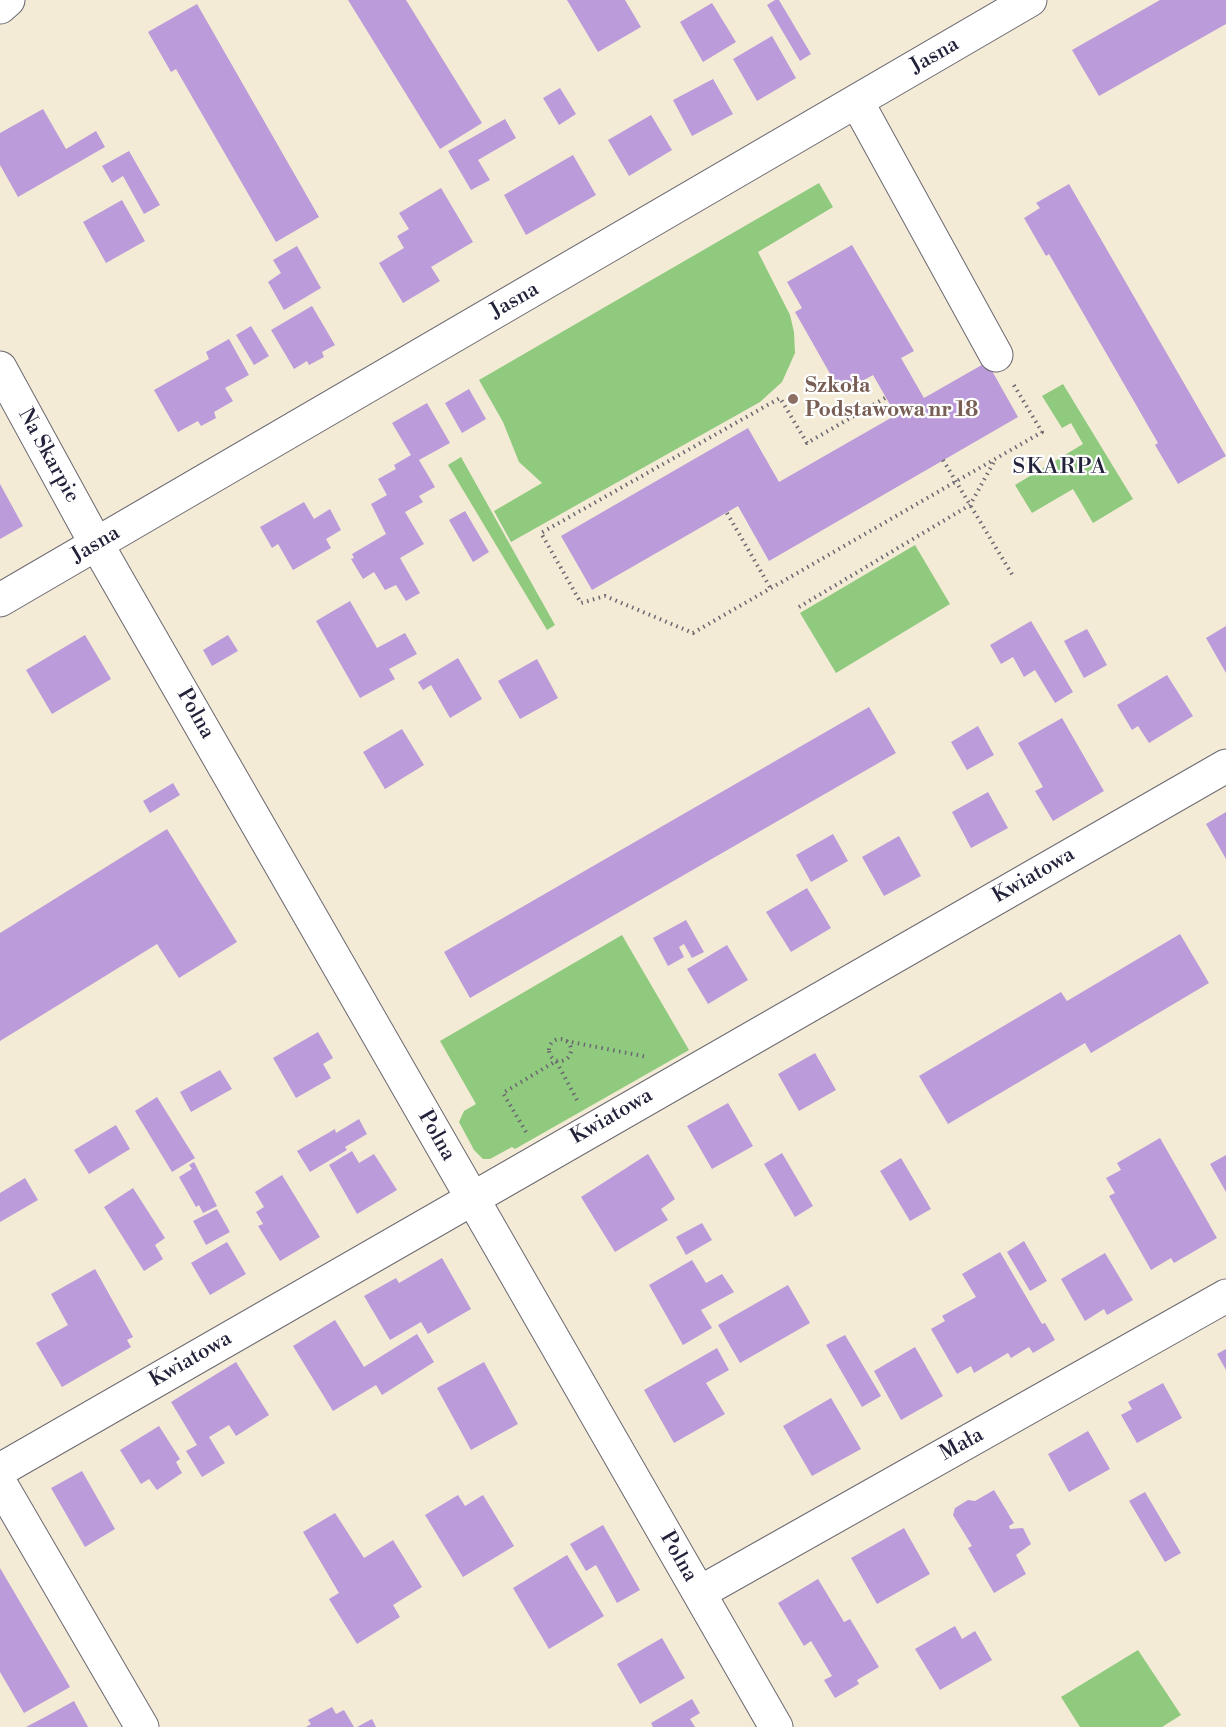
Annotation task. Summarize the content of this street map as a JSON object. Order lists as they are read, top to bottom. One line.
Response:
{"streets":{"street":["Jasna","Na Skarpie","Polna","Kwiatowa","Mała"]},"crossings":[["Jasna","Na Skarpie"],["Jasna","Polna"],["Na Skarpie","Polna"],["Polna","Kwiatowa"],["Polna","Mała"]],"districts":["SKARPA"],"places":["Szkoła Podstawowa nr 18"]}
